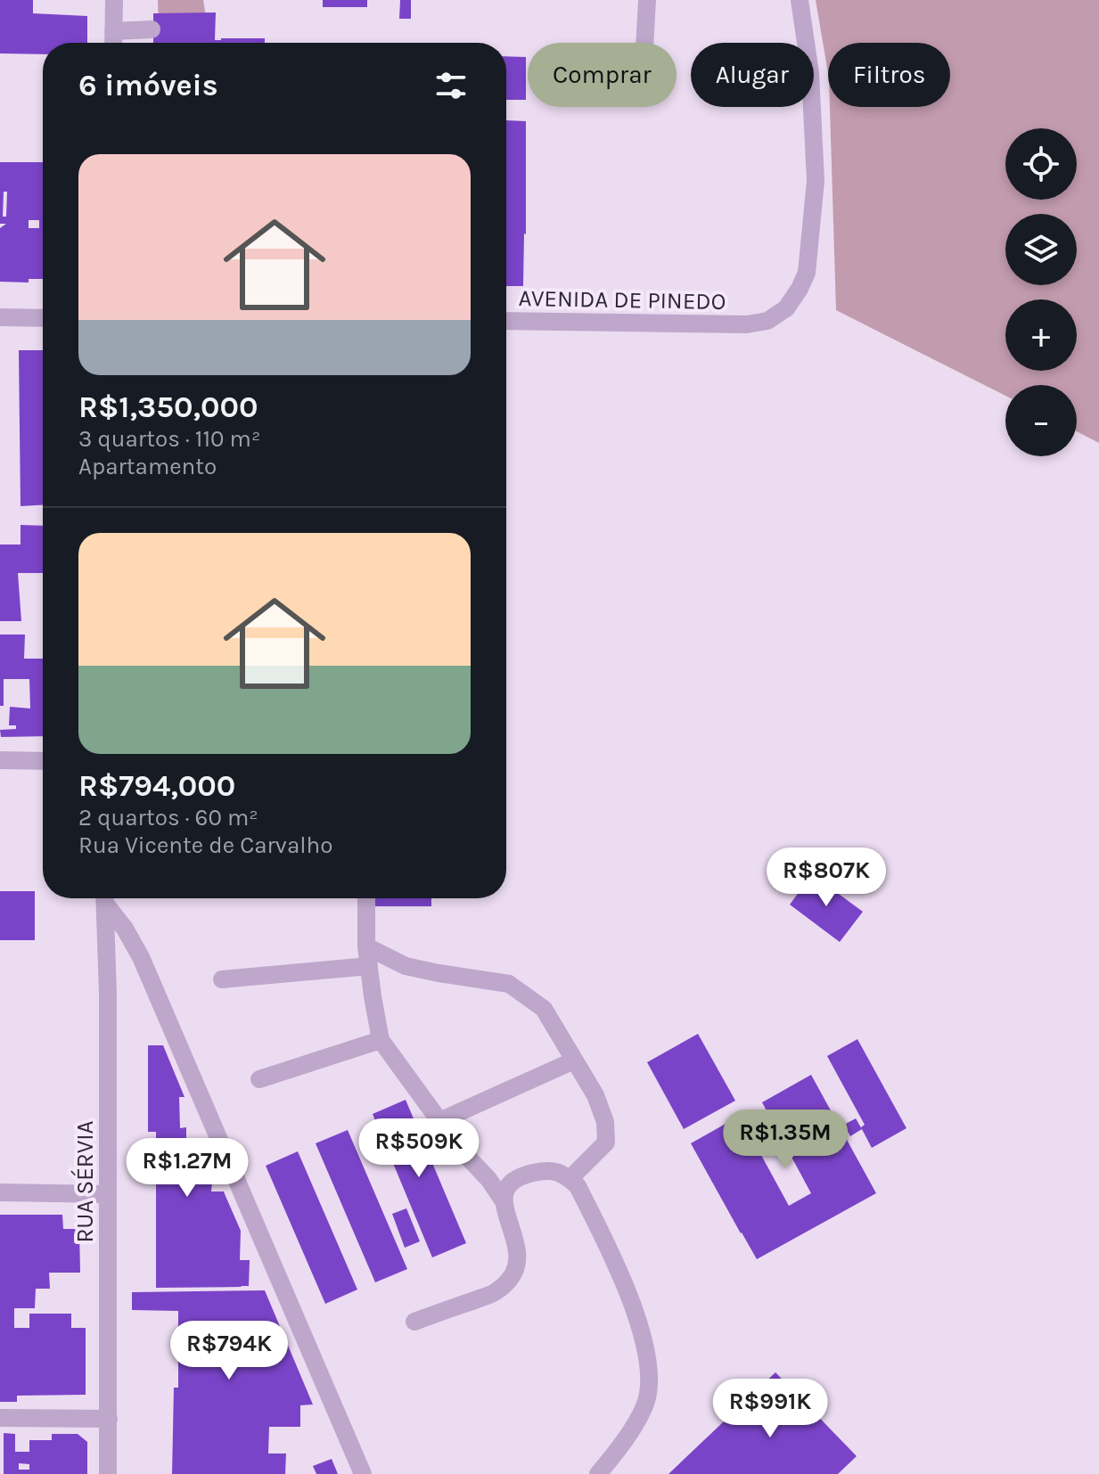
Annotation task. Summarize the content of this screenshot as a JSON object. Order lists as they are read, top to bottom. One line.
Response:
{"streets":{"street":["AVENIDA DE PINEDO","RUA SÉRVIA"]},"page":{"chip":["Comprar","Alugar","Filtros"],"heading":"6 imóveis","map_buttons":["+","−"],"list":[{"name":"R$1,350,000","note":"3 quartos · 110 m² · Apartamento"},{"name":"R$794,000","note":"2 quartos · 60 m² · Rua Vicente de Carvalho"}],"price":["R$807K","R$1.35M","R$509K","R$1.27M","R$794K","R$991K"]}}
